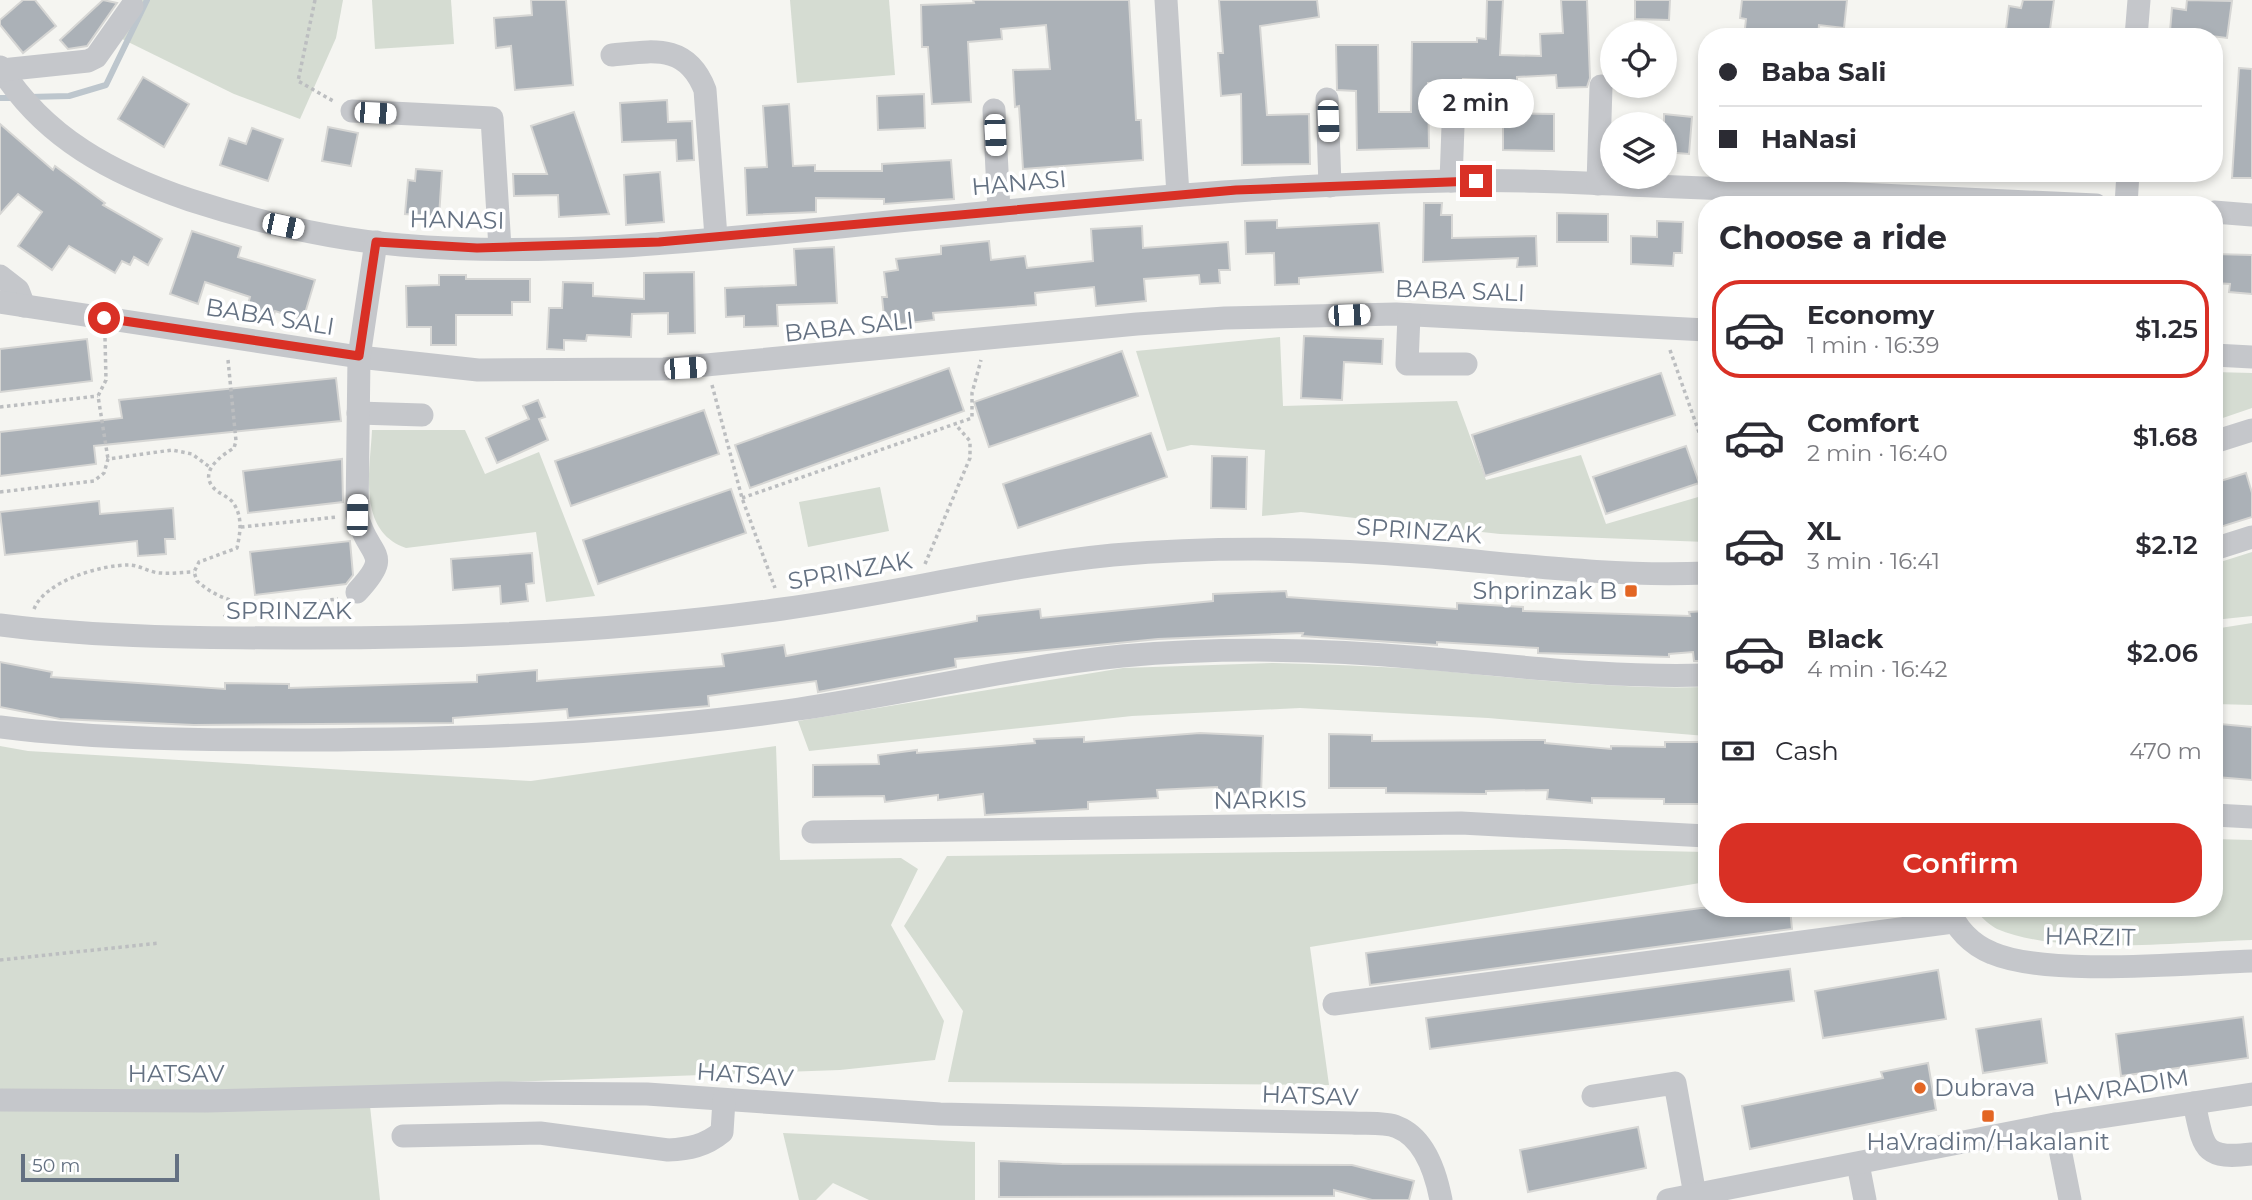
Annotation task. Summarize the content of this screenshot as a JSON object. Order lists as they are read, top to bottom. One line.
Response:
{"streets":{"street":["HANASI","BABA SALI","SPRINZAK","NARKIS","HARZIT","HATSAV","HAVRADIM"]},"places":{"transit":["Shprinzak B","HaVradim/Hakalanit"],"other":["Dubrava"]},"scale_bar":"50 m","page":{"banner":["Baba Sali","HaNasi"],"bubble":"2 min","heading":"Choose a ride","list":[{"name":"Economy","note":"1 min · 16:39","value":"$1.25"},{"name":"Comfort","note":"2 min · 16:40","value":"$1.68"},{"name":"XL","note":"3 min · 16:41","value":"$2.12"},{"name":"Black","note":"4 min · 16:42","value":"$2.06"}],"pay":["Cash","470 m"],"buttons":"Confirm","scale":"50 m"}}
